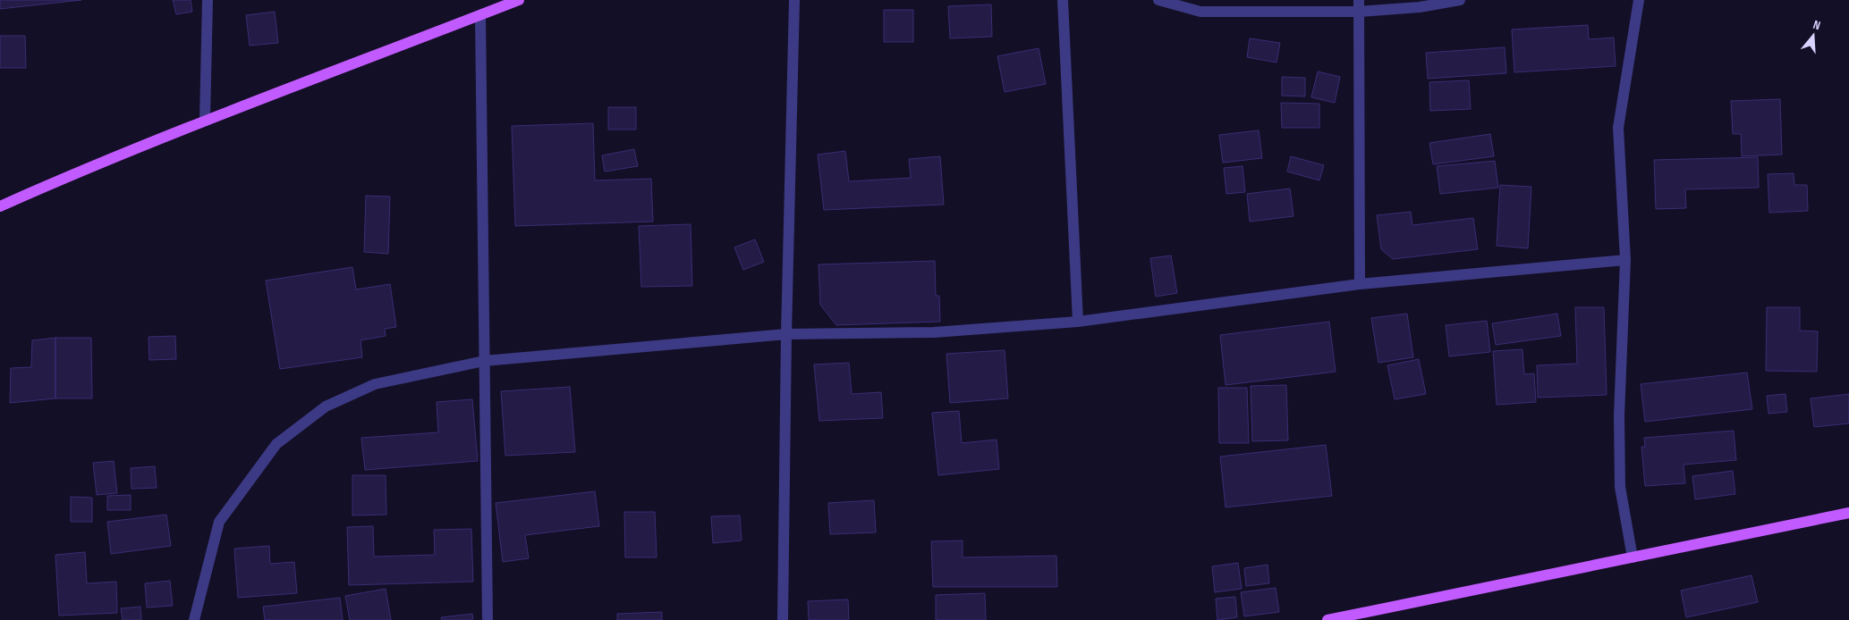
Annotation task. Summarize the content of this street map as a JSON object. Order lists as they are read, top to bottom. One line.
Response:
{"north":"top"}
